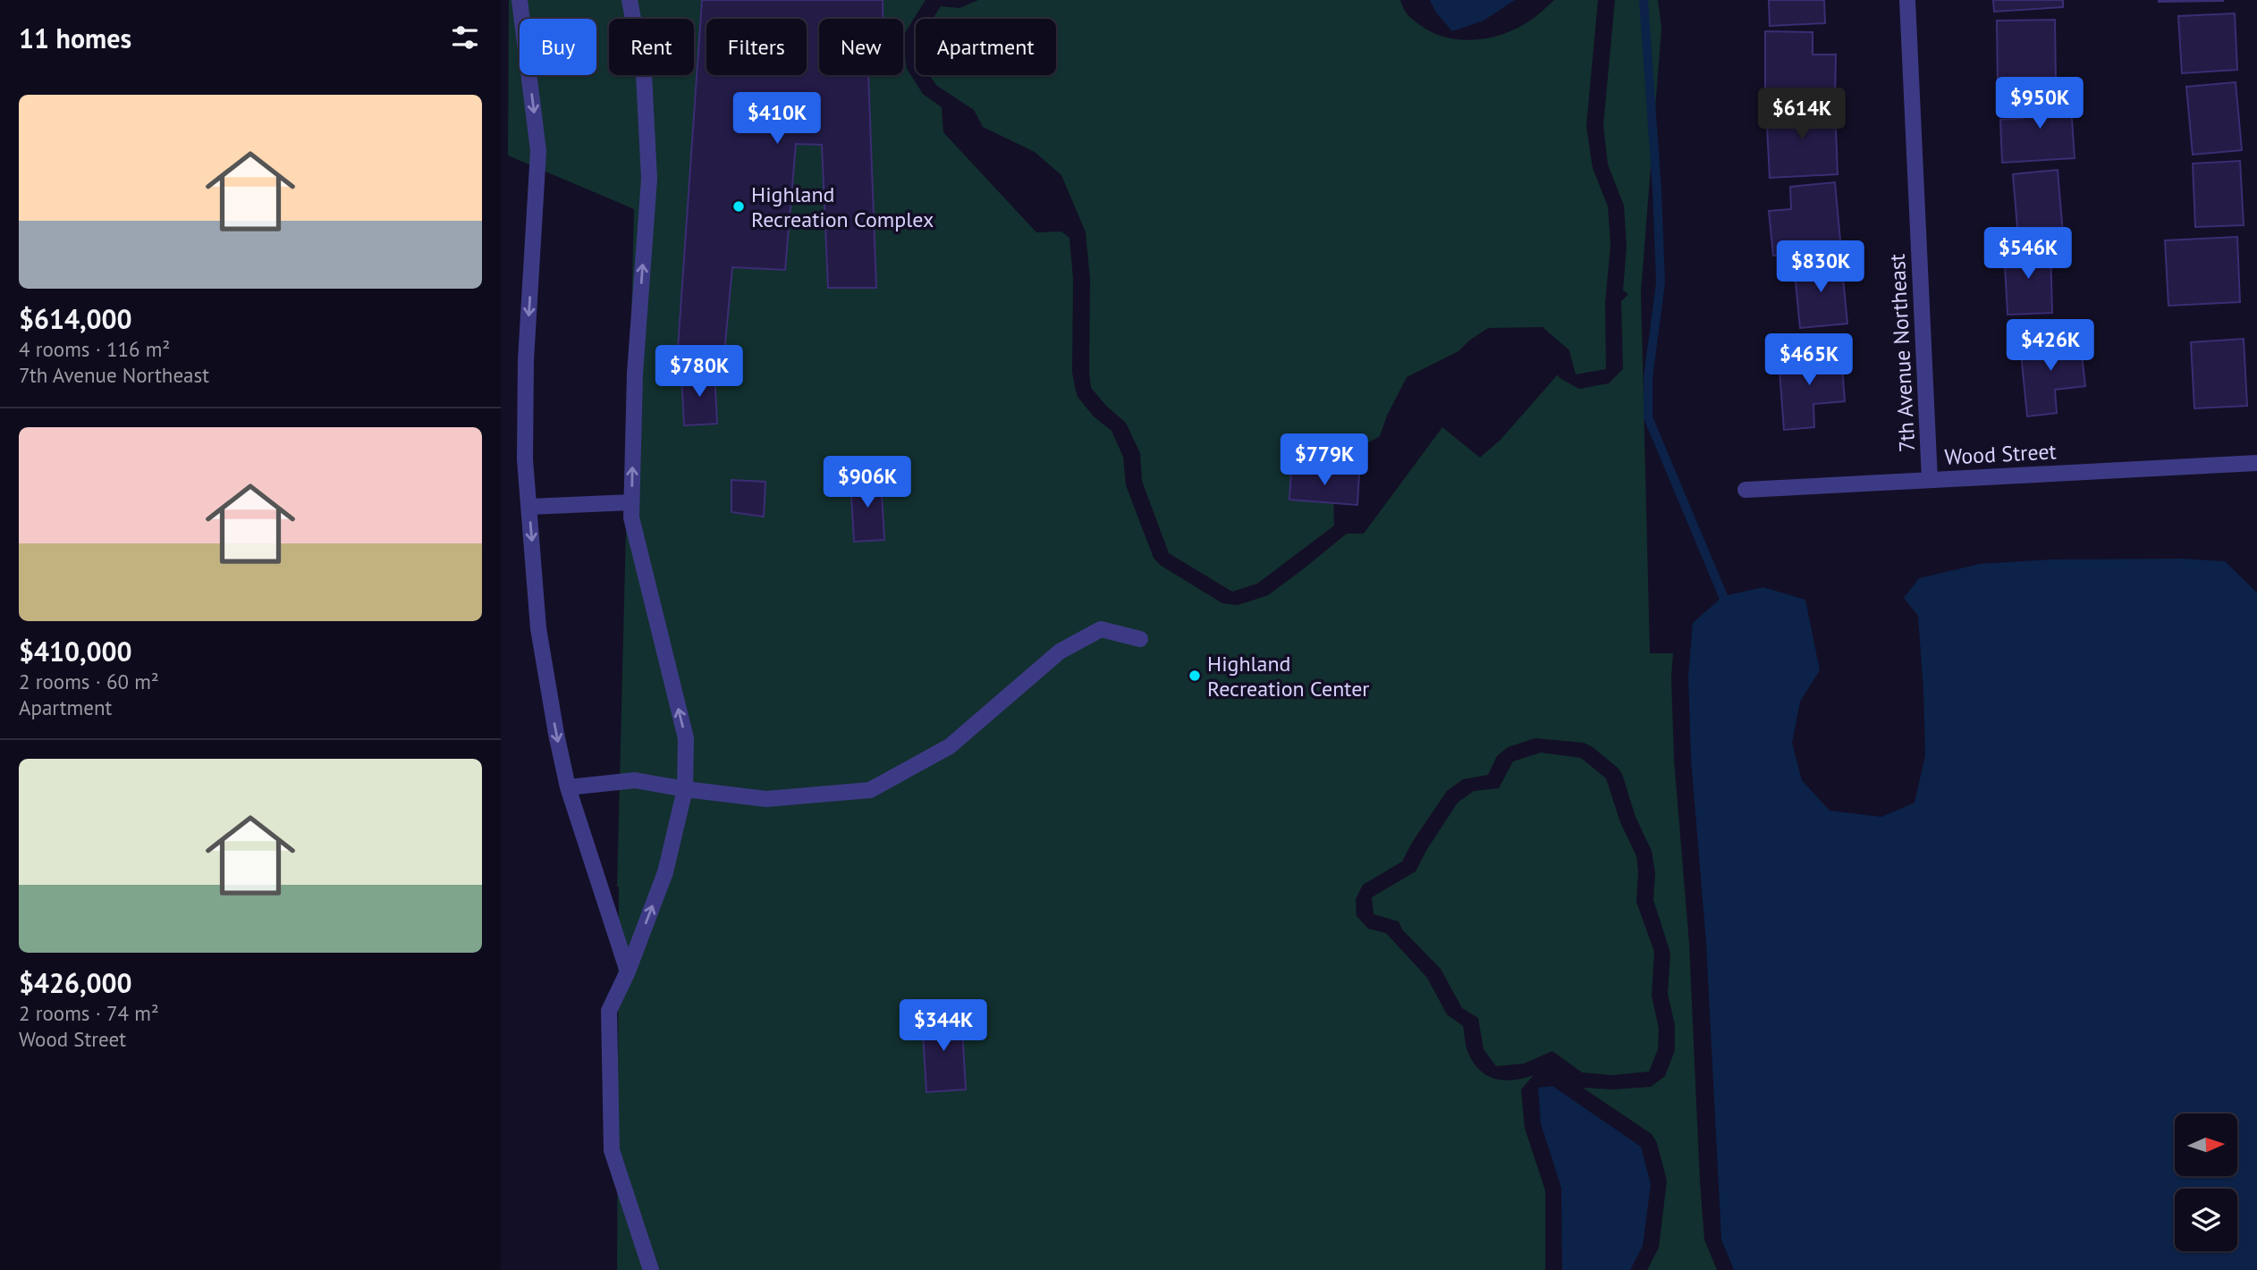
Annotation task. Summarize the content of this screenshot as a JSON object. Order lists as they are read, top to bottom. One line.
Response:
{"streets":{"street":["7th Avenue Northeast","Wood Street"]},"crossings":[["7th Avenue Northeast","Wood Street"]],"places":["Highland Recreation Complex","Highland Recreation Center"],"north":"right","page":{"heading":"11 homes","chip":["Buy","Rent","Filters","New","Apartment"],"list":[{"name":"$614,000","note":"4 rooms · 116 m² · 7th Avenue Northeast"},{"name":"$410,000","note":"2 rooms · 60 m² · Apartment"},{"name":"$426,000","note":"2 rooms · 74 m² · Wood Street"}],"price":["$950K","$614K","$410K","$546K","$830K","$426K","$465K","$780K","$779K","$906K","$344K"]}}
